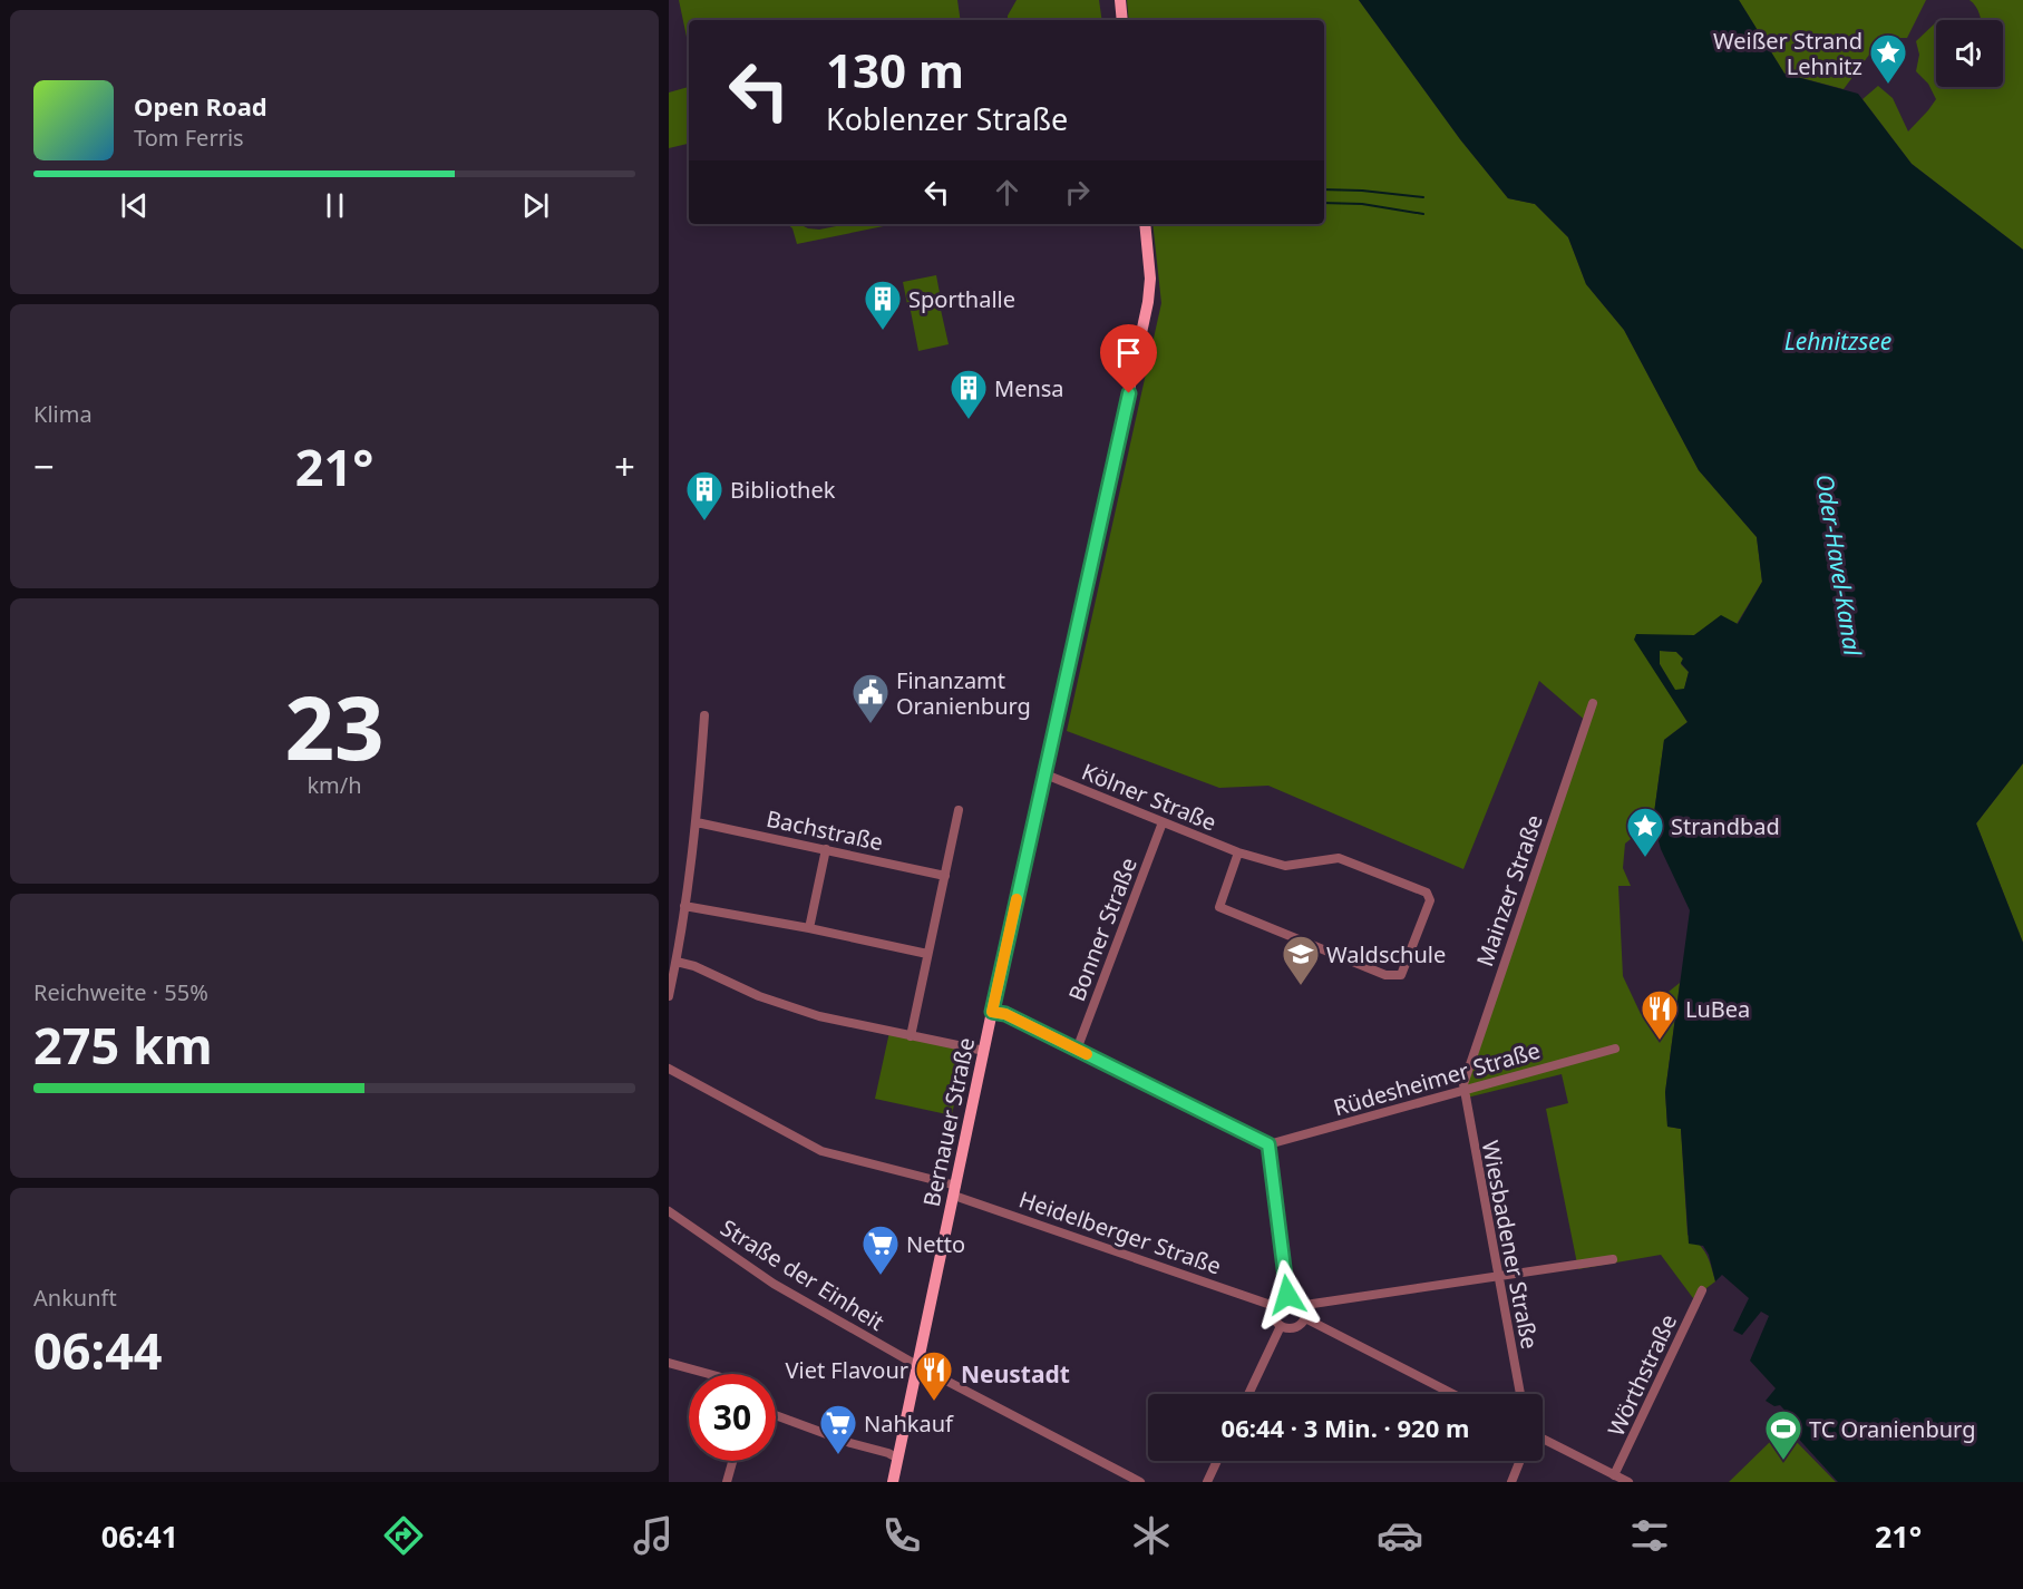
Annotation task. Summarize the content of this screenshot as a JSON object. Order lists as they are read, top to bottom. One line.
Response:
{"streets":{"main road":["Bernauer Straße"],"street":["Kölner Straße","Bachstraße","Mainzer Straße","Bonner Straße","Rüdesheimer Straße","Heidelberger Straße","Wiesbadener Straße","Straße der Einheit","Wörthstraße"]},"crossings":[["Kölner Straße","Bonner Straße"],["Kölner Straße","Bernauer Straße"],["Mainzer Straße","Rüdesheimer Straße"],["Mainzer Straße","Wiesbadener Straße"],["Rüdesheimer Straße","Wiesbadener Straße"],["Bernauer Straße","Heidelberger Straße"],["Bernauer Straße","Straße der Einheit"]],"districts":["Neustadt"],"water":["Lehnitzsee","Oder-Havel-Kanal"],"places":{"place":["Weißer Strand Lehnitz","Strandbad"],"building":["Sporthalle","Mensa","Bibliothek"],"public building":["Finanzamt Oranienburg"],"school or university":["Waldschule"],"restaurant":["LuBea","Viet Flavour"],"supermarket":["Netto","Nahkauf"],"sports":["TC Oranienburg"]},"page":{"turn":["130 m","Koblenzer Straße"],"song":["Open Road","Tom Ferris"],"tile":["Klima",["23","km/h"],["Reichweite · 55%","275 km"],["Ankunft","06:44"]],"heat":["−","21°","+"],"limit":"30","trip":"06:44 · 3 Min. · 920 m","tabs":["06:41","21°"]}}
